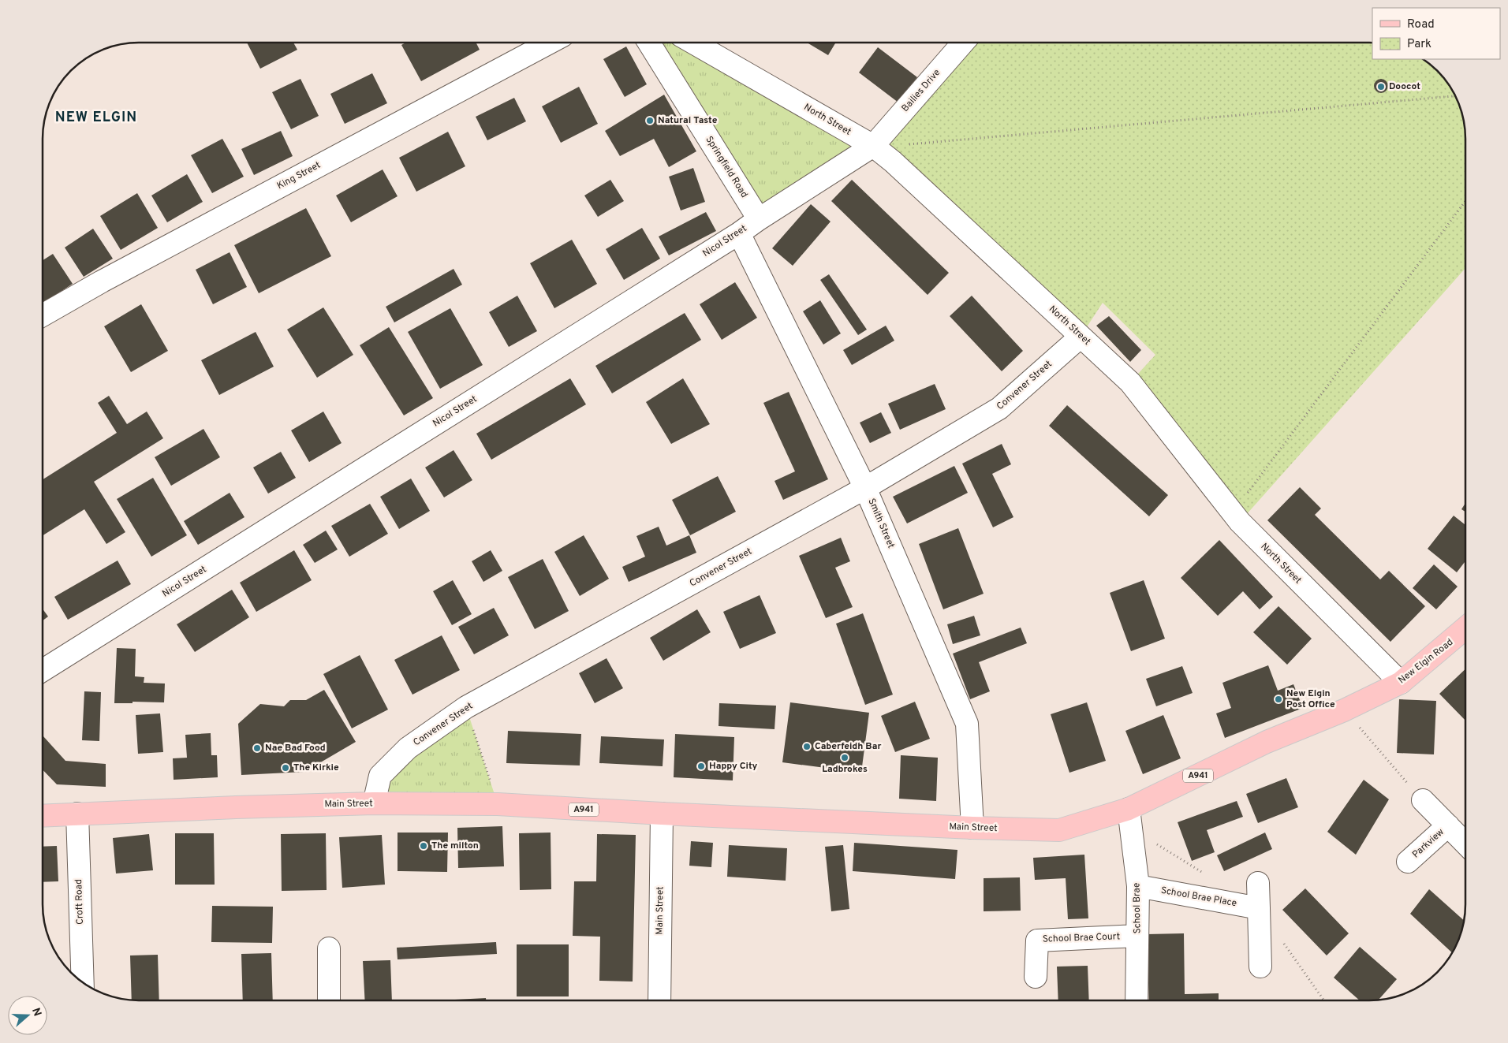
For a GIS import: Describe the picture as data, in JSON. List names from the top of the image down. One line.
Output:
{"streets":{"main road":["New Elgin Road","A941","Main Street"],"street":["Bailies Drive","North Street","Springfield Road","King Street","Nicol Street","Convener Street","Smith Street","Parkview","School Brae Place","Croft Road","School Brae","School Brae Court"]},"crossings":[["Bailies Drive","North Street"],["Bailies Drive","Nicol Street"],["North Street","Nicol Street"],["North Street","Convener Street"],["North Street","New Elgin Road"],["Springfield Road","Nicol Street"],["Nicol Street","Smith Street"],["Convener Street","Smith Street"],["Convener Street","Main Street"],["Smith Street","Main Street"],["New Elgin Road","Main Street"],["Main Street","Croft Road"],["Main Street","School Brae"],["School Brae Place","School Brae"],["School Brae","School Brae Court"]],"districts":["NEW ELGIN"],"places":["Doocot","Natural Taste","New Elgin Post Office","Caberfeidh Bar","Nae Bad Food","Ladbrokes","Happy City","The Kirkie","The milton"],"legend":["Road","Park"],"north":"right"}
